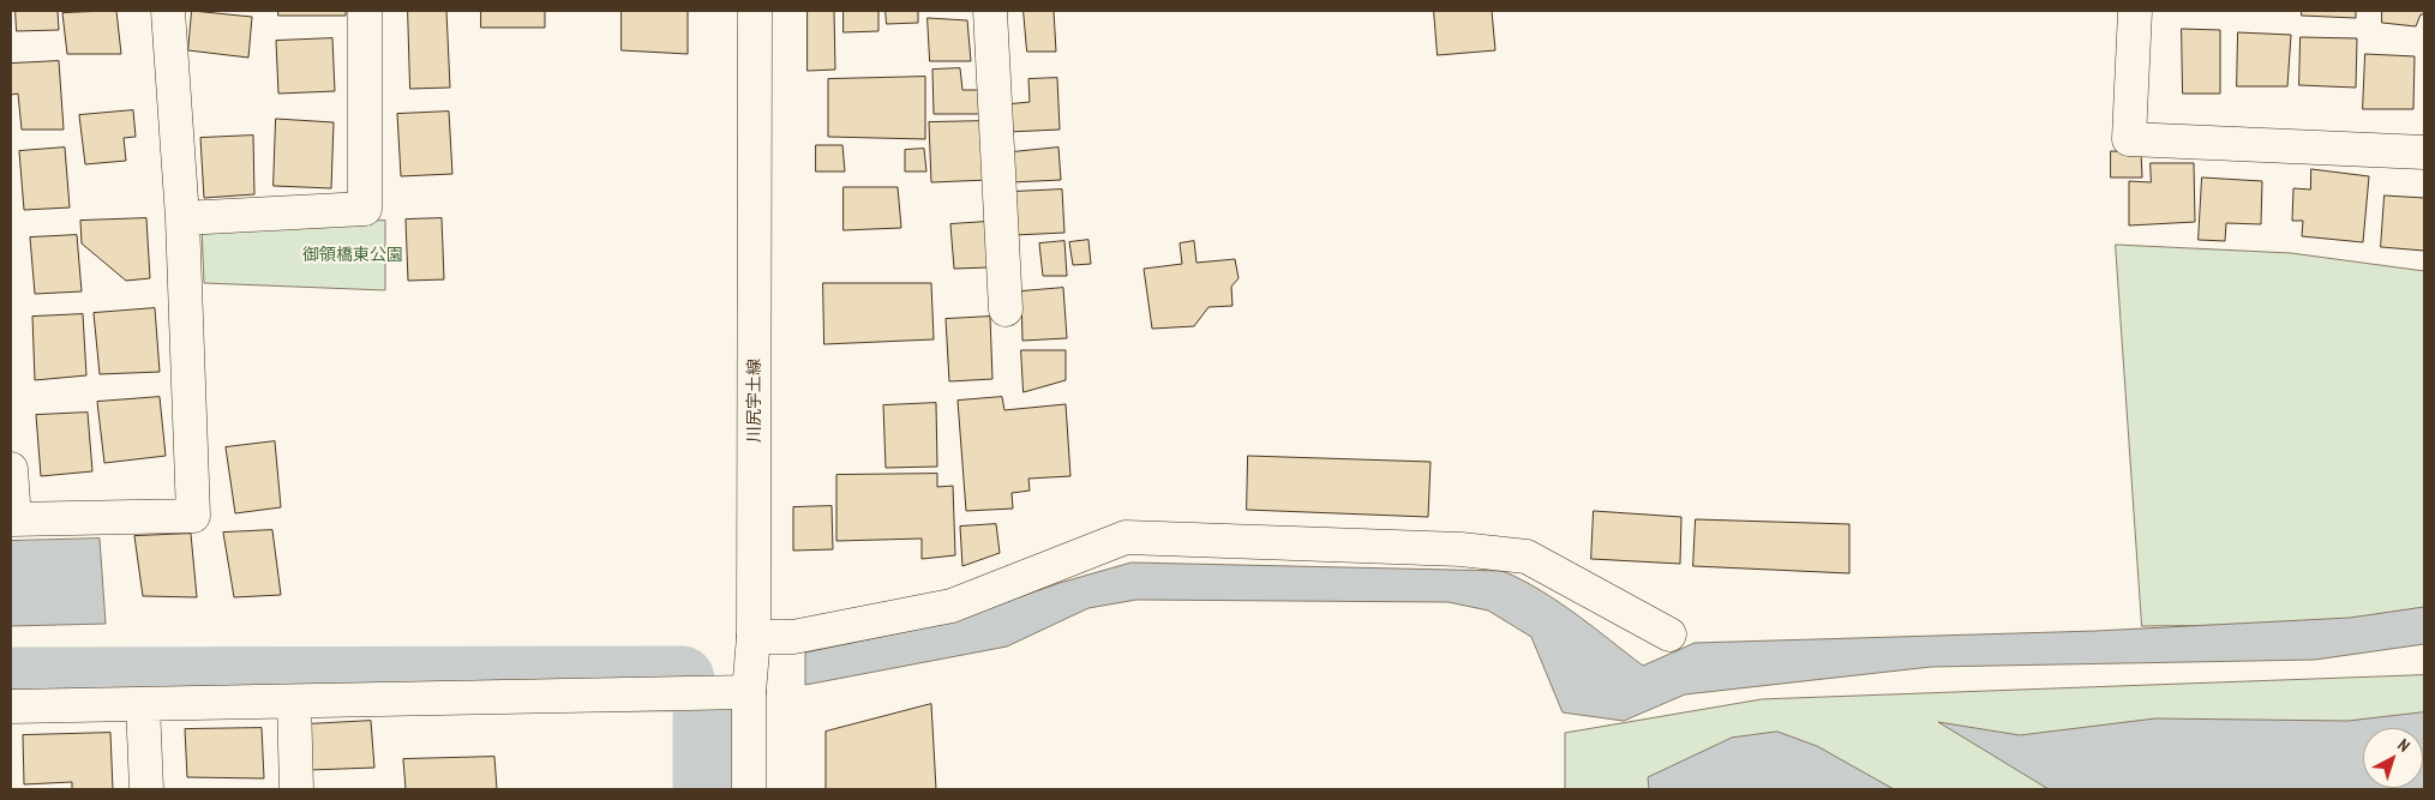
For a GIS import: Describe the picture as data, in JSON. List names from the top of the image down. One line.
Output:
{"streets":{"street":["川尻宇土線"]},"parks":["御領橋東公園"],"north":"top right"}
